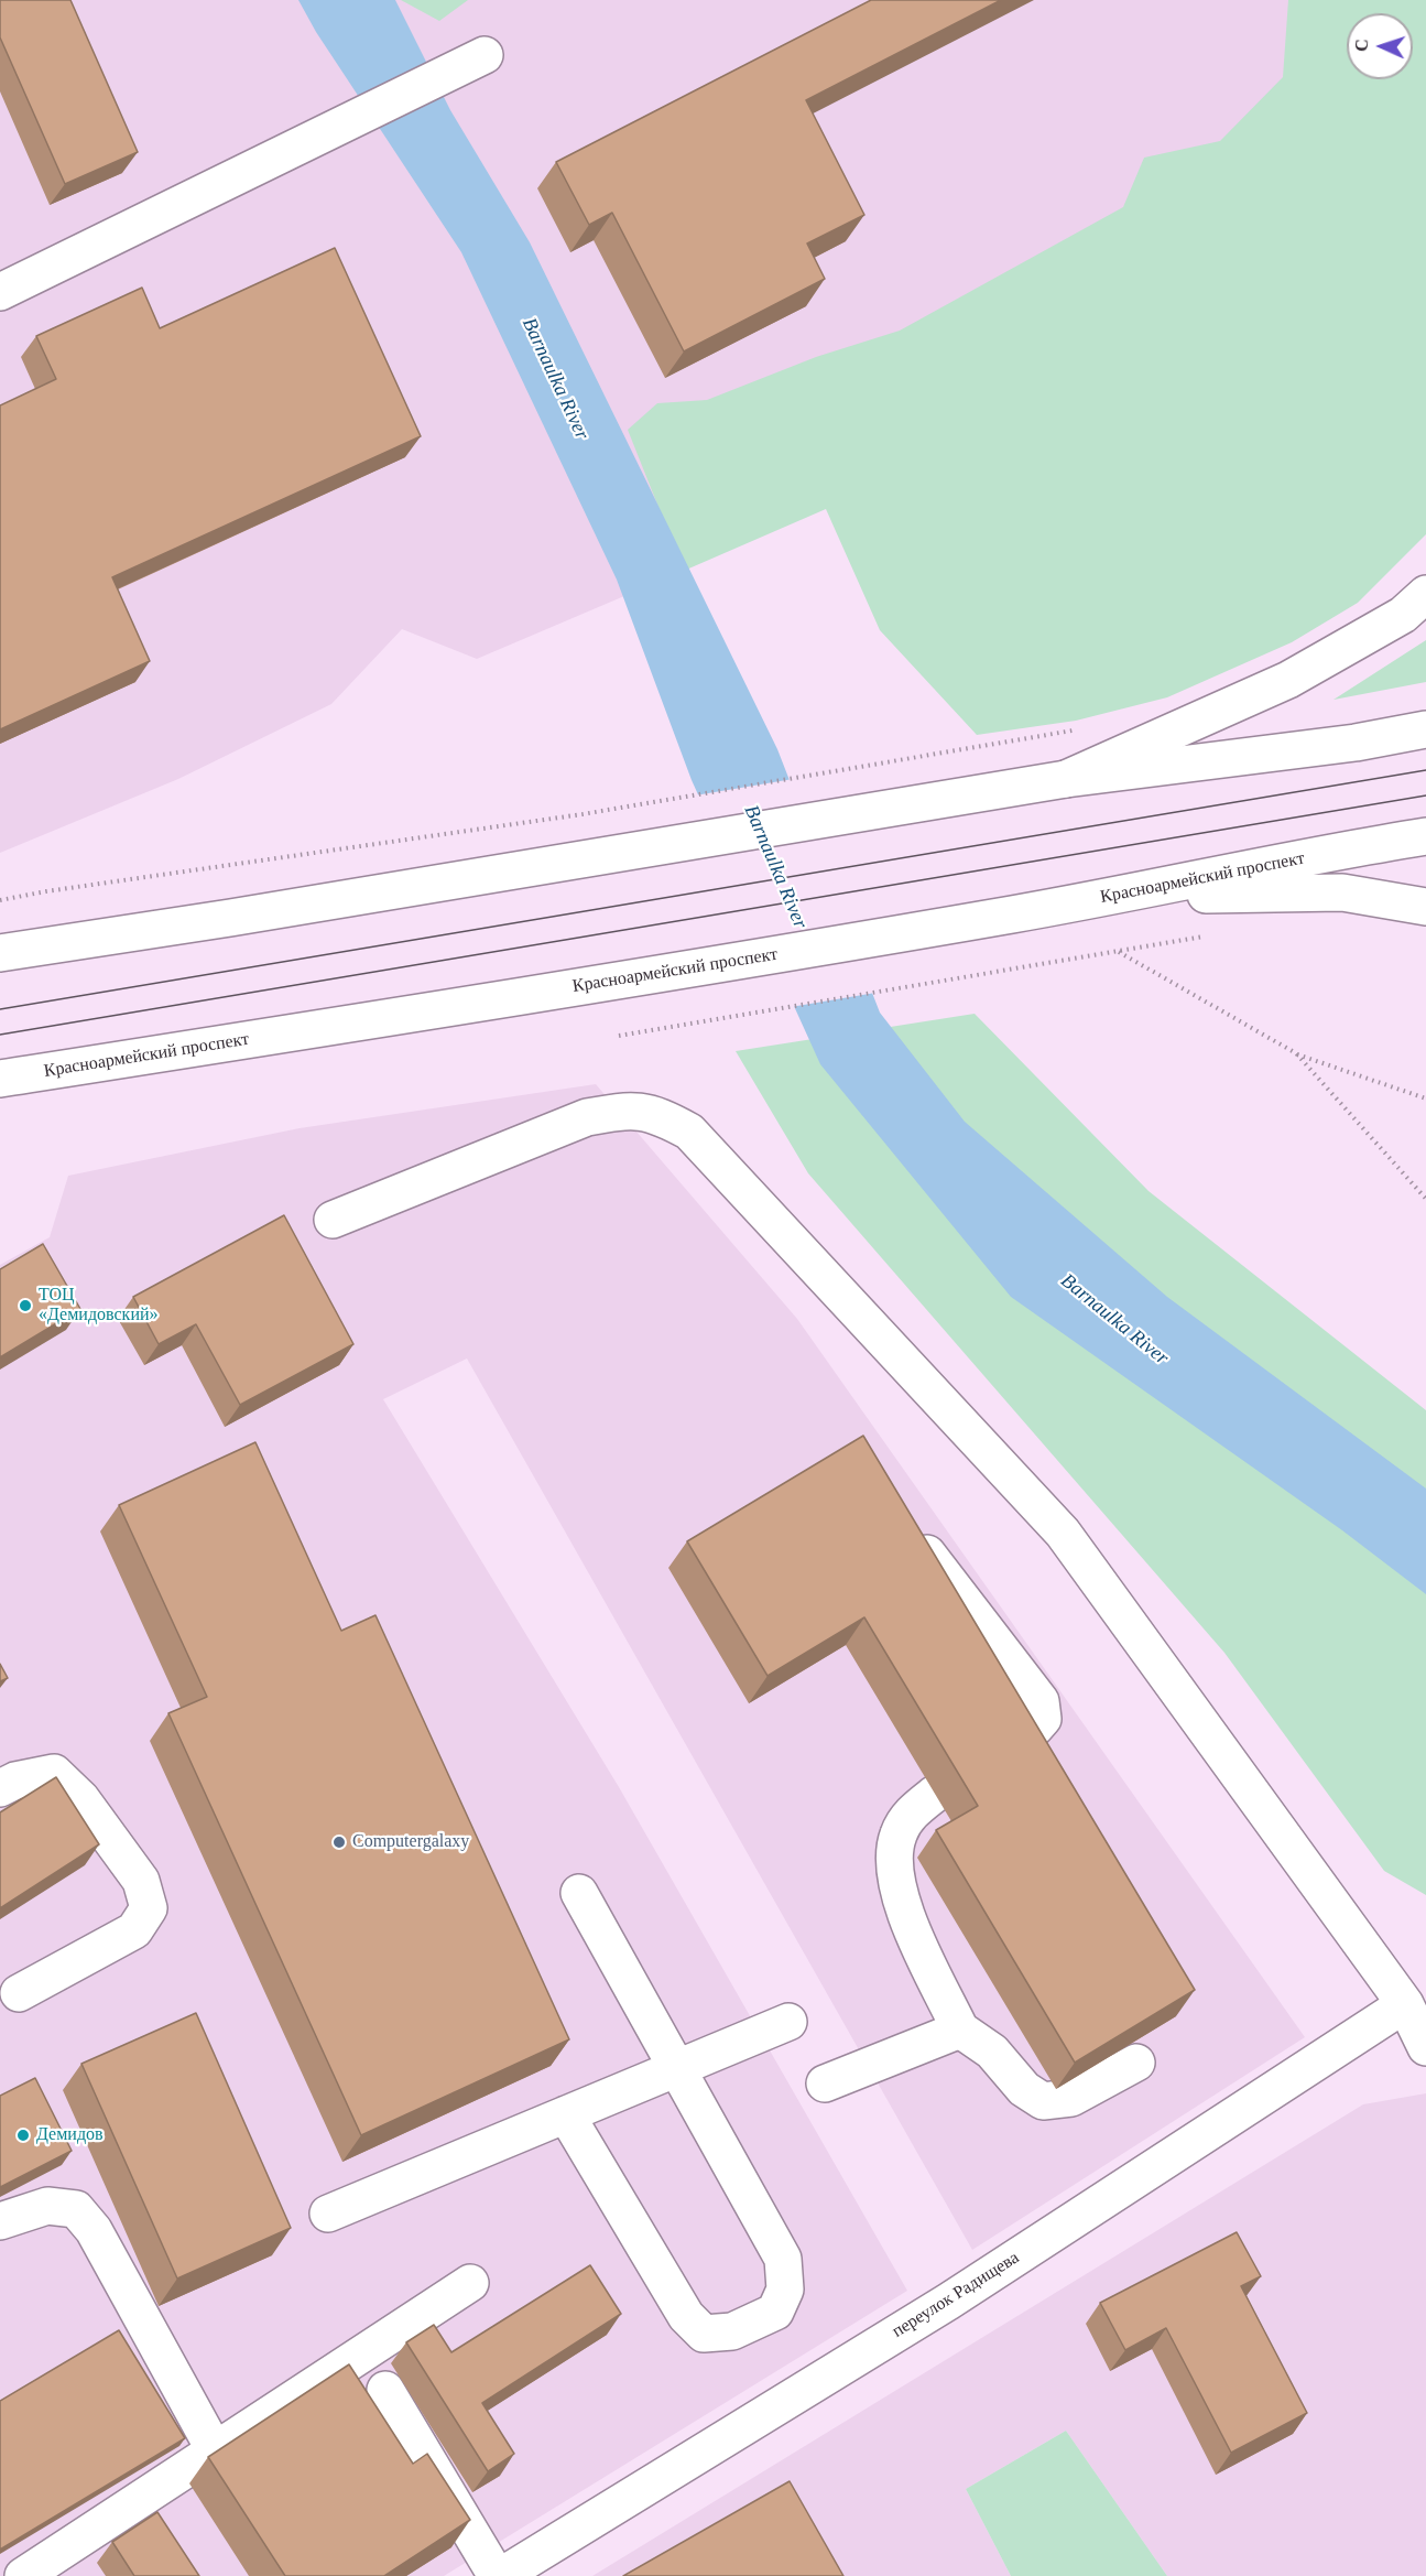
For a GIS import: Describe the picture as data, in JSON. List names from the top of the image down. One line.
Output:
{"streets":{"main road":["Красноармейский проспект","переулок Радищева"]},"water":["Barnaulka River"],"places":["ТОЦ «Демидовский»","Computergalaxy","Демидов"],"north":"left"}
